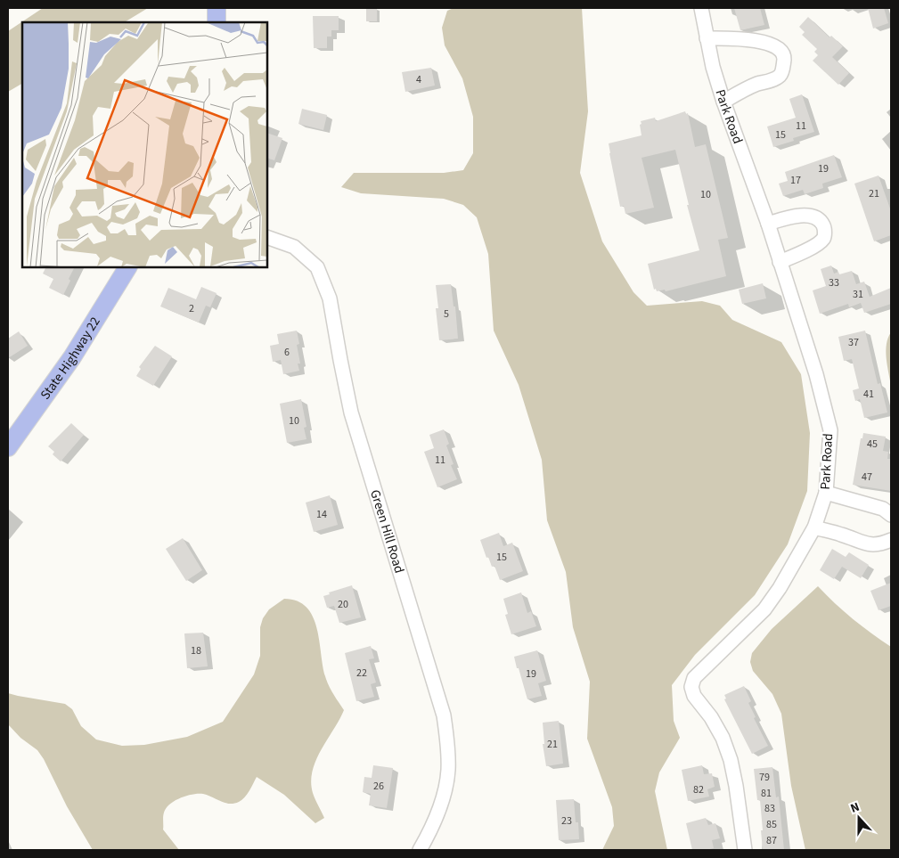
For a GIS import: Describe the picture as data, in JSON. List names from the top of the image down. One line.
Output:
{"streets":{"main road":["State Highway 22"],"street":["Park Road","Green Hill Road"]},"house_numbers":["4","11","15","19","17","21","10","33","31","2","5","37","6","41","10","45","11","47","14","15","20","18","22","19","21","79","26","82","81","83","23","85","87"],"north":"top"}
